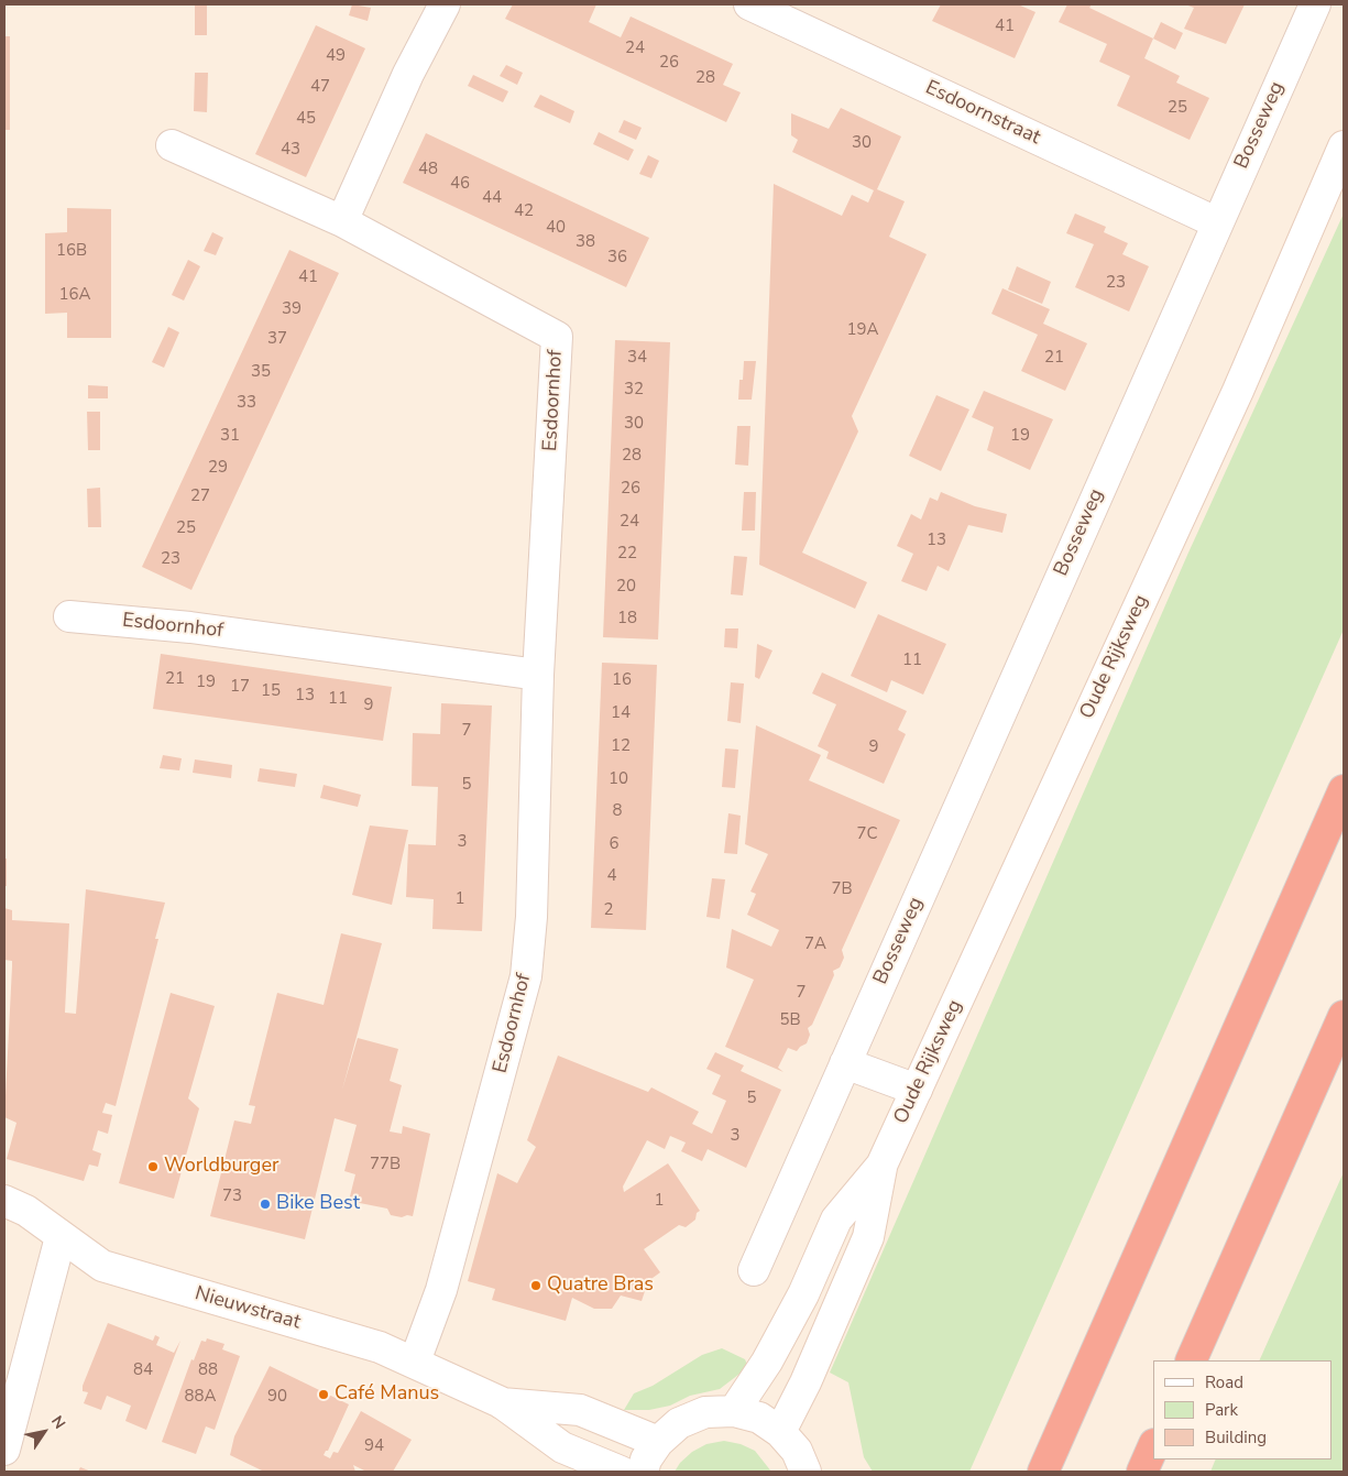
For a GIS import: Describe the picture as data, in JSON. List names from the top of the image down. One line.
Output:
{"streets":{"street":["Esdoornstraat","Bosseweg","Esdoornhof","Oude Rijksweg","Nieuwstraat"]},"crossings":[["Esdoornstraat","Bosseweg"],["Esdoornhof","Nieuwstraat"]],"places":["Worldburger","Bike Best","Quatre Bras","Café Manus"],"house_numbers":["41","24","49","26","28","47","25","45","30","43","48","46","44","42","40","38","16B","36","41","23","16A","39","19A","37","34","21","35","32","33","30","31","19","28","29","26","27","24","25","13","22","23","20","18","11","21","16","19","17","15","13","11","9","14","7","12","9","10","5","8","7C","3","6","4","7B","1","2","7A","7","5B","5","3","77B","73","1","84","88","88A","90","94"],"legend":["Road","Park","Building"],"north":"top right"}
